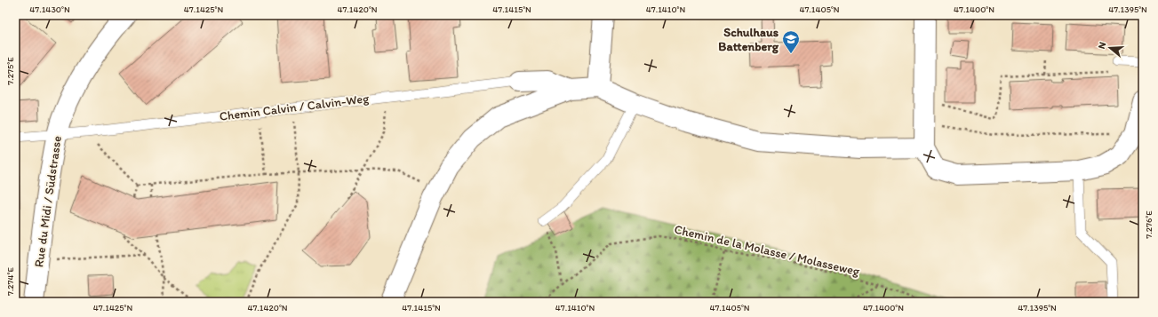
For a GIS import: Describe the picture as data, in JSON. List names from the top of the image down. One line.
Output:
{"streets":{"street":["Chemin Calvin / Calvin-Weg","Rue du Midi / Südstrasse"],"path":["Chemin de la Molasse / Molasseweg"]},"crossings":[["Chemin Calvin / Calvin-Weg","Rue du Midi / Südstrasse"]],"places":{"school or university":["Schulhaus Battenberg"]},"north":"left","coordinates":["47.1430°N","47.1425°N","47.1420°N","47.1415°N","47.1410°N","47.1405°N","47.1400°N","47.1395°N","7.275°E","7.276°E","7.274°E"]}
